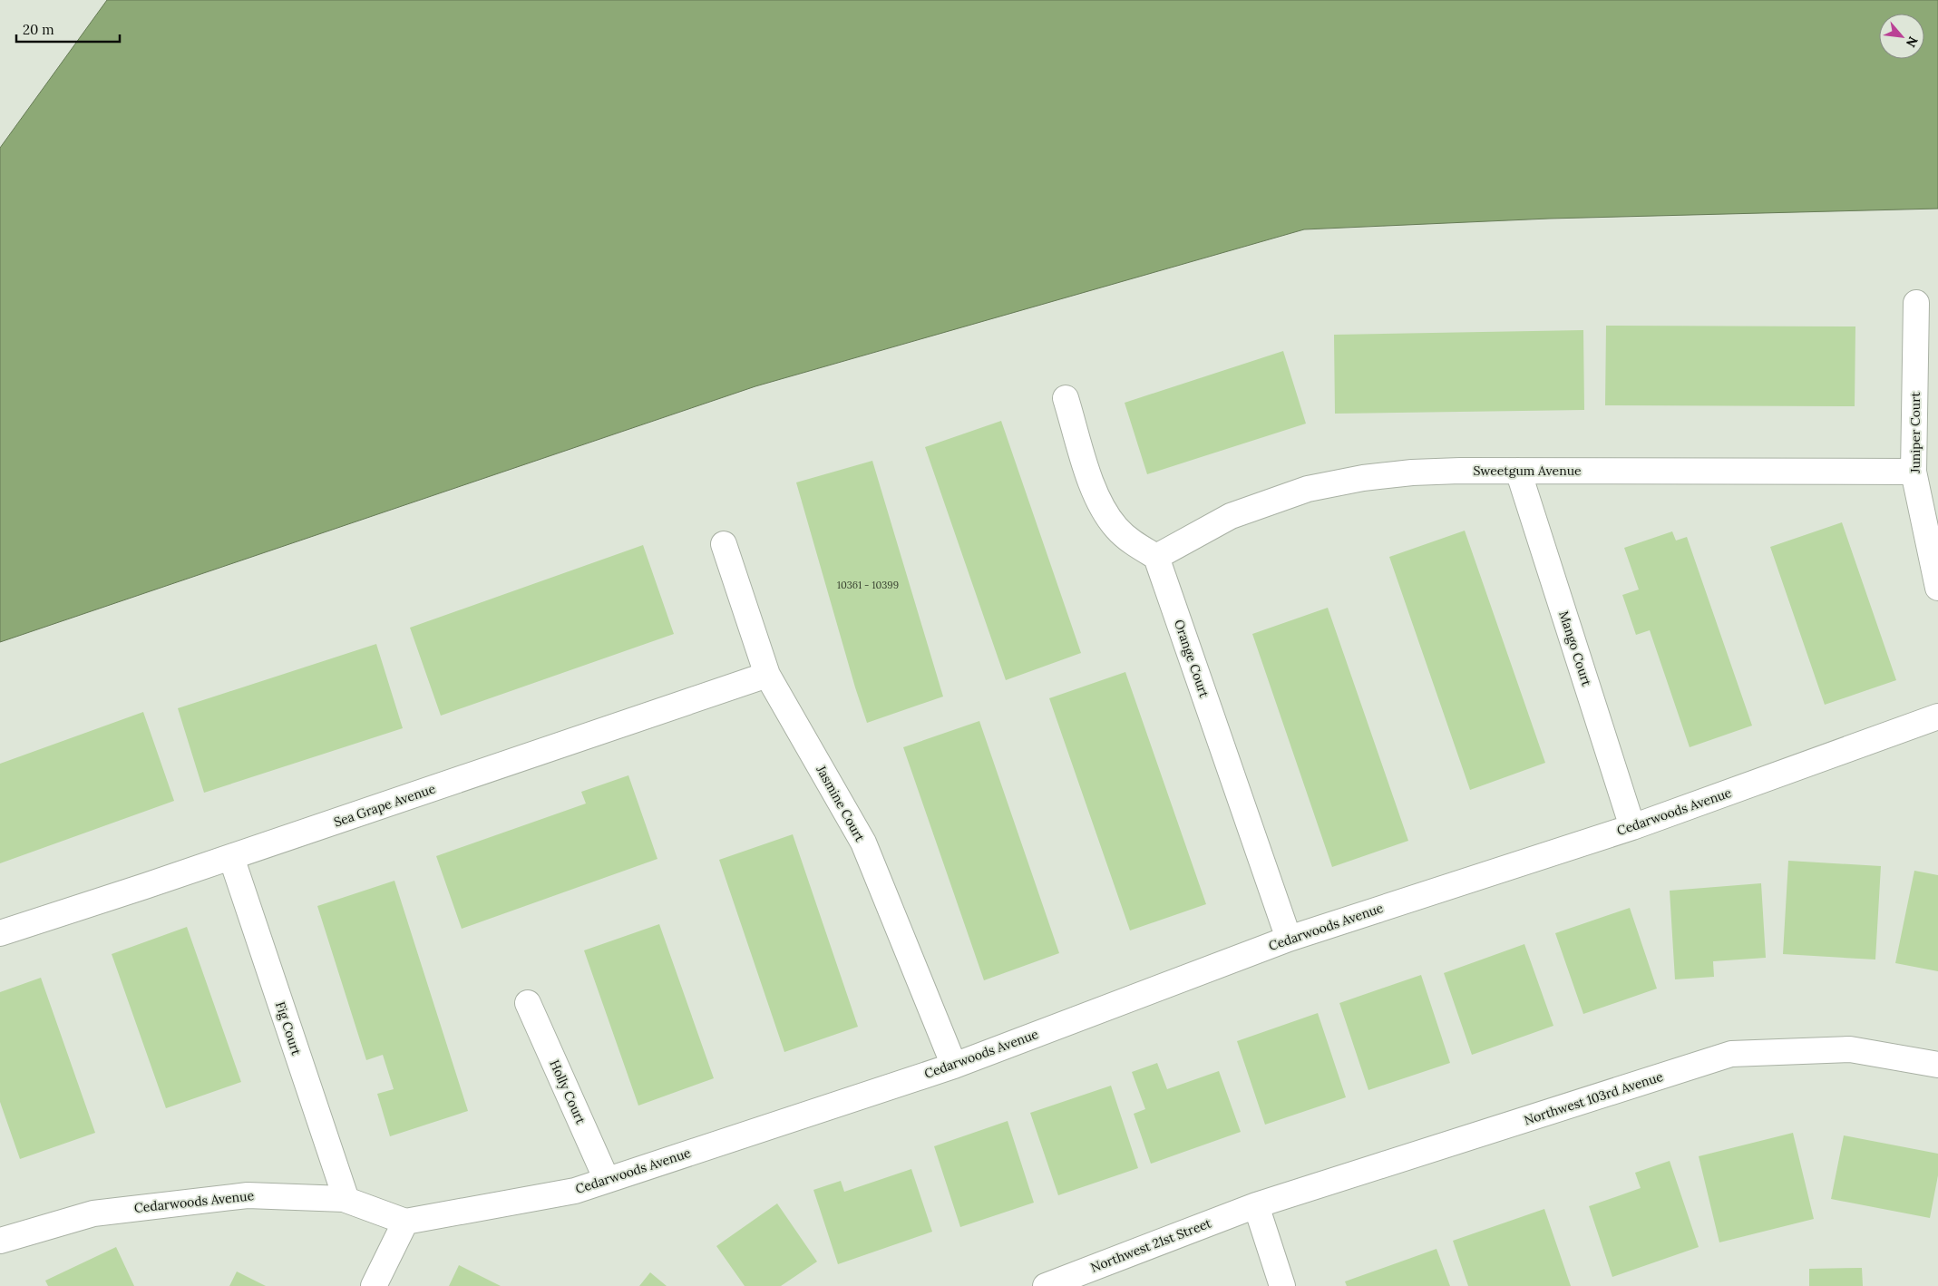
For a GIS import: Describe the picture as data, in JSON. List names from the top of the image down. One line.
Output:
{"streets":{"street":["Juniper Court","Sweetgum Avenue","Mango Court","Orange Court","Jasmine Court","Sea Grape Avenue","Cedarwoods Avenue","Fig Court","Holly Court","Northwest 103rd Avenue","Northwest 21st Street"]},"crossings":[["Juniper Court","Sweetgum Avenue"],["Sweetgum Avenue","Mango Court"],["Sweetgum Avenue","Orange Court"],["Mango Court","Cedarwoods Avenue"],["Orange Court","Cedarwoods Avenue"],["Jasmine Court","Sea Grape Avenue"],["Jasmine Court","Cedarwoods Avenue"],["Sea Grape Avenue","Fig Court"],["Cedarwoods Avenue","Fig Court"],["Cedarwoods Avenue","Holly Court"],["Northwest 103rd Avenue","Northwest 21st Street"]],"house_numbers":["10361 - 10399"],"scale_bar":"20 m","north":"bottom right"}
